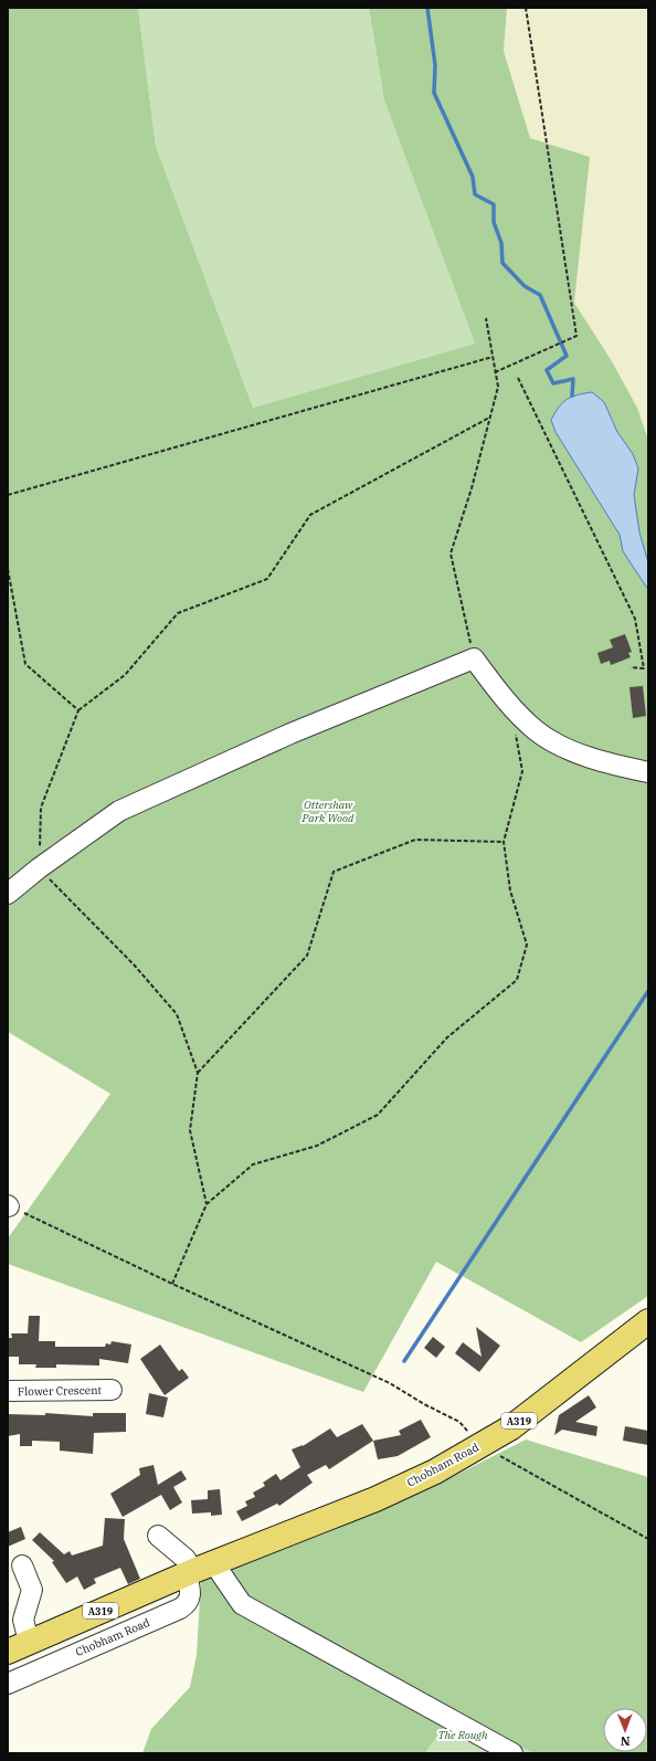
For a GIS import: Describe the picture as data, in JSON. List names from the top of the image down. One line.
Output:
{"streets":{"main road":["A319","Chobham Road"],"street":["Flower Crescent"]},"parks":["Ottershaw Park Wood","The Rough"],"north":"bottom"}
